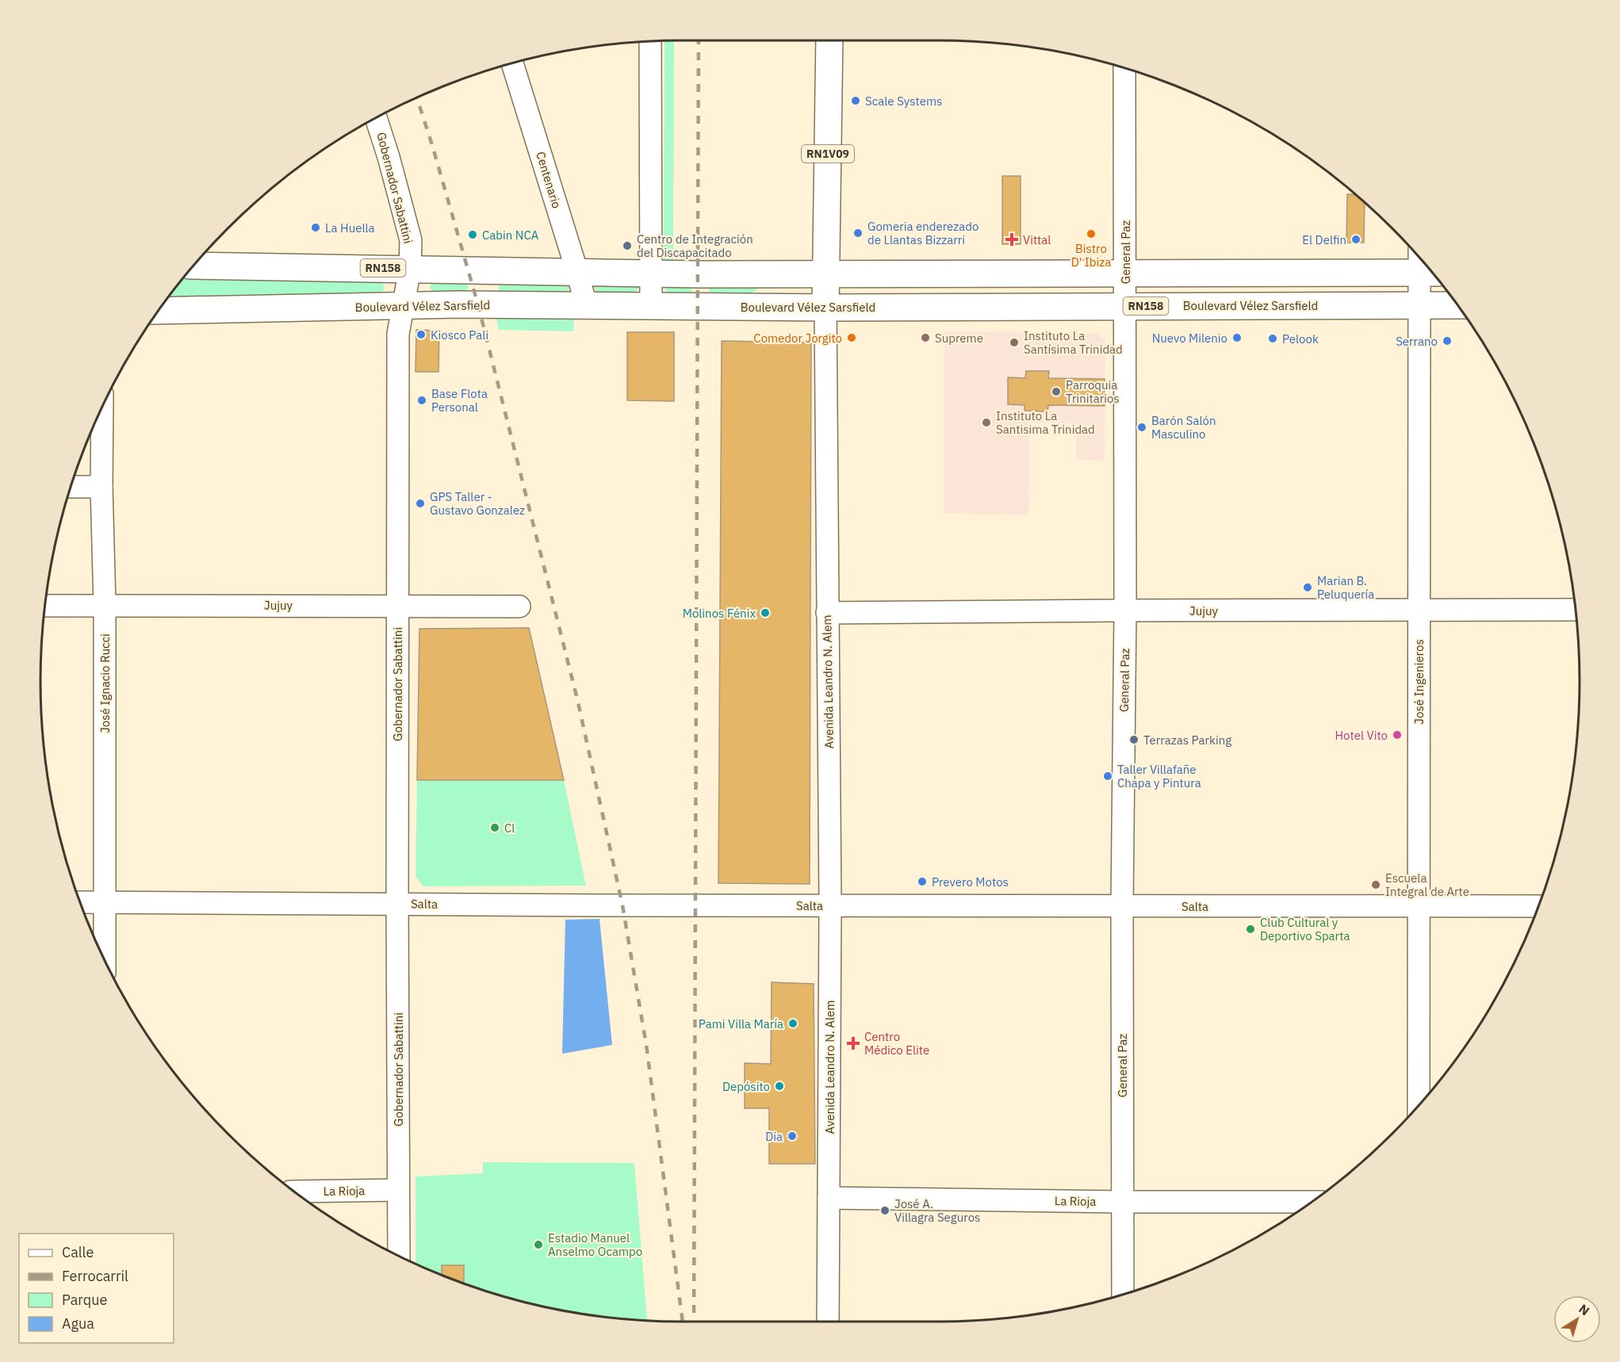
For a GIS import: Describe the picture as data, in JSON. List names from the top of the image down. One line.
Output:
{"streets":{"main road":["RN1V09","RN158","Boulevard Vélez Sarsfield","Avenida Leandro N. Alem"],"street":["Centenario","Gobernador Sabattini","General Paz","Jujuy","José Ingenieros","José Ignacio Rucci","Salta","La Rioja"]},"crossings":[["Centenario","RN158"],["Centenario","Boulevard Vélez Sarsfield"],["Gobernador Sabattini","RN158"],["Gobernador Sabattini","Boulevard Vélez Sarsfield"],["Gobernador Sabattini","Jujuy"],["Gobernador Sabattini","Salta"],["Gobernador Sabattini","La Rioja"],["General Paz","RN158"],["General Paz","Boulevard Vélez Sarsfield"],["General Paz","Jujuy"],["General Paz","Salta"],["General Paz","La Rioja"],["RN158","Avenida Leandro N. Alem"],["Boulevard Vélez Sarsfield","Avenida Leandro N. Alem"],["Boulevard Vélez Sarsfield","José Ingenieros"],["Jujuy","Avenida Leandro N. Alem"],["Jujuy","José Ingenieros"],["Jujuy","José Ignacio Rucci"],["Avenida Leandro N. Alem","Salta"],["Avenida Leandro N. Alem","La Rioja"],["José Ingenieros","Salta"],["José Ignacio Rucci","Salta"]],"places":{"other":["Scale Systems","La Huella","Gomeria enderezado de Llantas Bizzarri","Bistro D' Ibiza","Cabin NCA","El Delfin","Centro de Integración del Discapacitado","Kiosco Pali","Comedor Jorgito","Supreme","Nuevo Milenio","Pelook","Serrano","Instituto La Santísima Trinidad","Parroquia Trinitarios","Base Flota Personal","Instituto La Santisima Trinidad","Barón Salón Masculino","GPS Taller - Gustavo Gonzalez","Marian B. Peluquería","Molinos Fénix","Hotel Vito","Terrazas Parking","Taller Villafañe Chapa y Pintura","Cl","Prevero Motos","Escuela Integral de Arte","Club Cultural y Deportivo Sparta","Pami Villa María","Depósito","Dia","José A. Villagra Seguros","Estadio Manuel Anselmo Ocampo"],"health":["Vittal","Centro Médico Elite"]},"legend":["Calle","Ferrocarril","Parque","Agua"],"north":"top right"}
